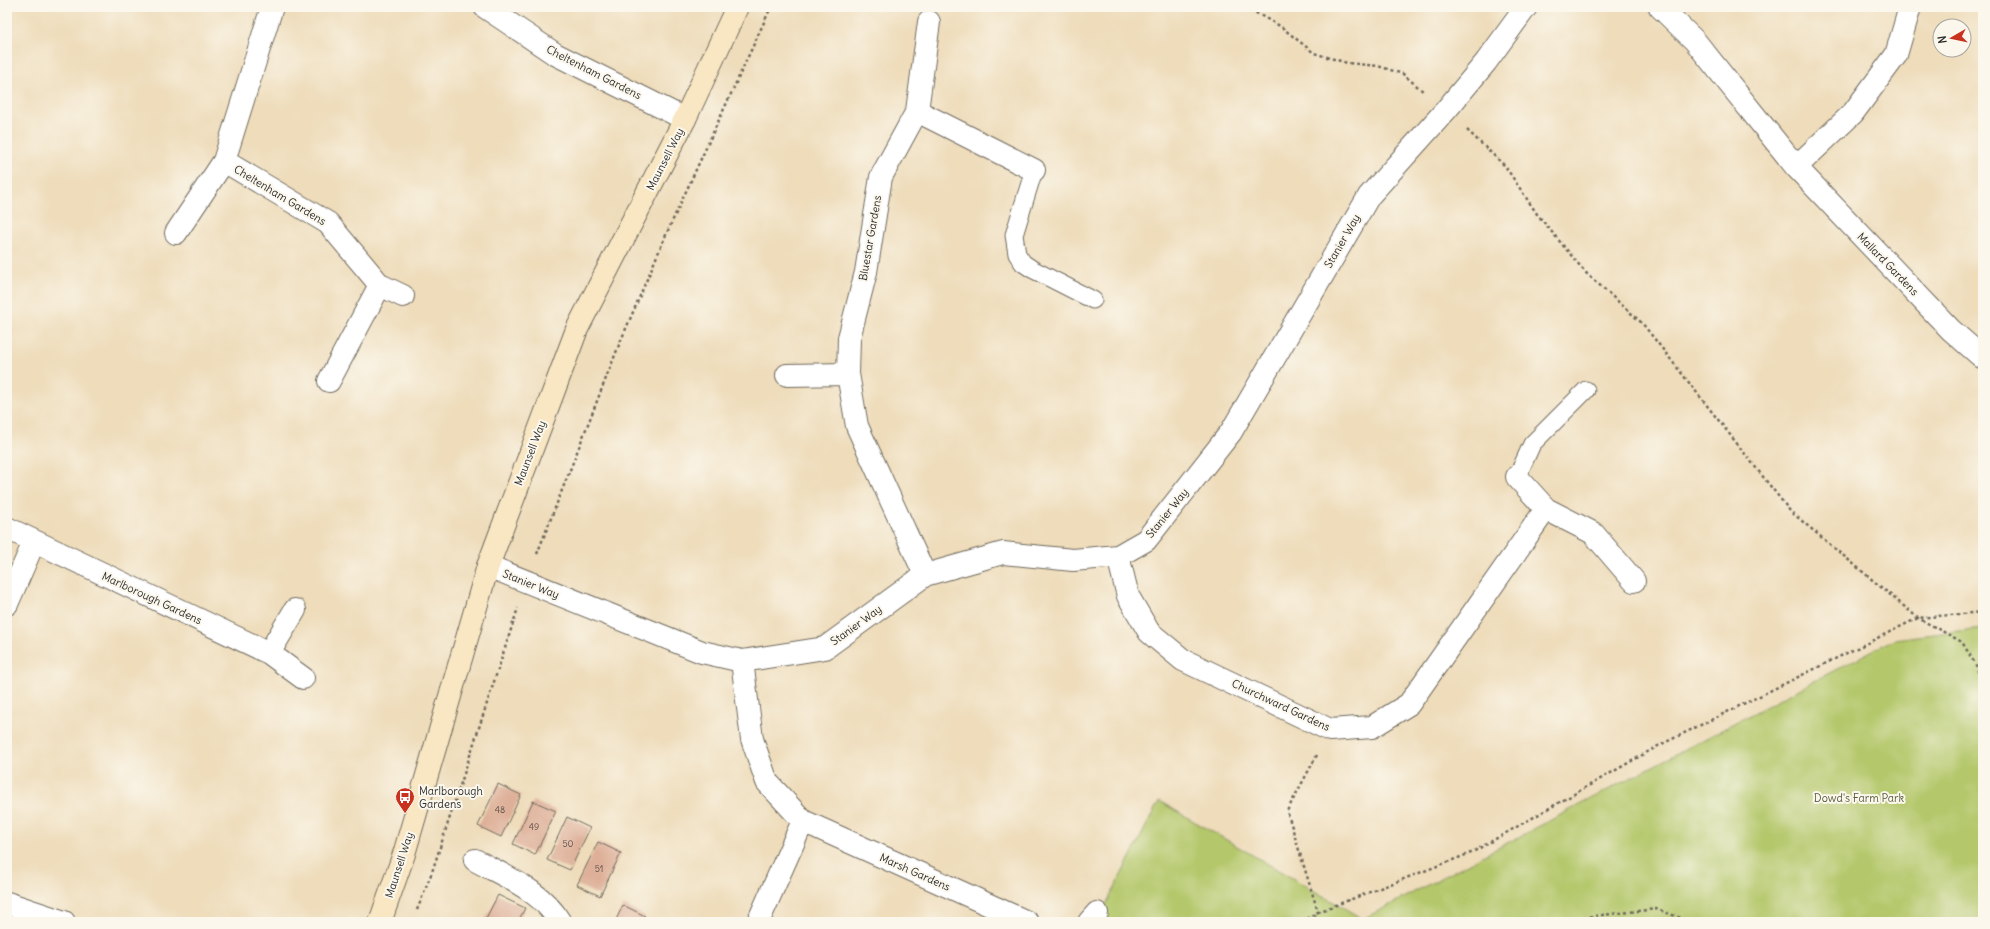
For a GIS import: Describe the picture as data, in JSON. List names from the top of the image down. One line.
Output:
{"streets":{"street":["Cheltenham Gardens","Maunsell Way","Bluestar Gardens","Stanier Way","Mallard Gardens","Marlborough Gardens","Churchward Gardens","Marsh Gardens"]},"crossings":[["Cheltenham Gardens","Maunsell Way"],["Maunsell Way","Stanier Way"],["Bluestar Gardens","Stanier Way"],["Stanier Way","Churchward Gardens"],["Stanier Way","Marsh Gardens"]],"parks":["Dowd's Farm Park"],"places":{"bus stop":["Marlborough Gardens"]},"house_numbers":["48","49","50","51"],"north":"left"}
